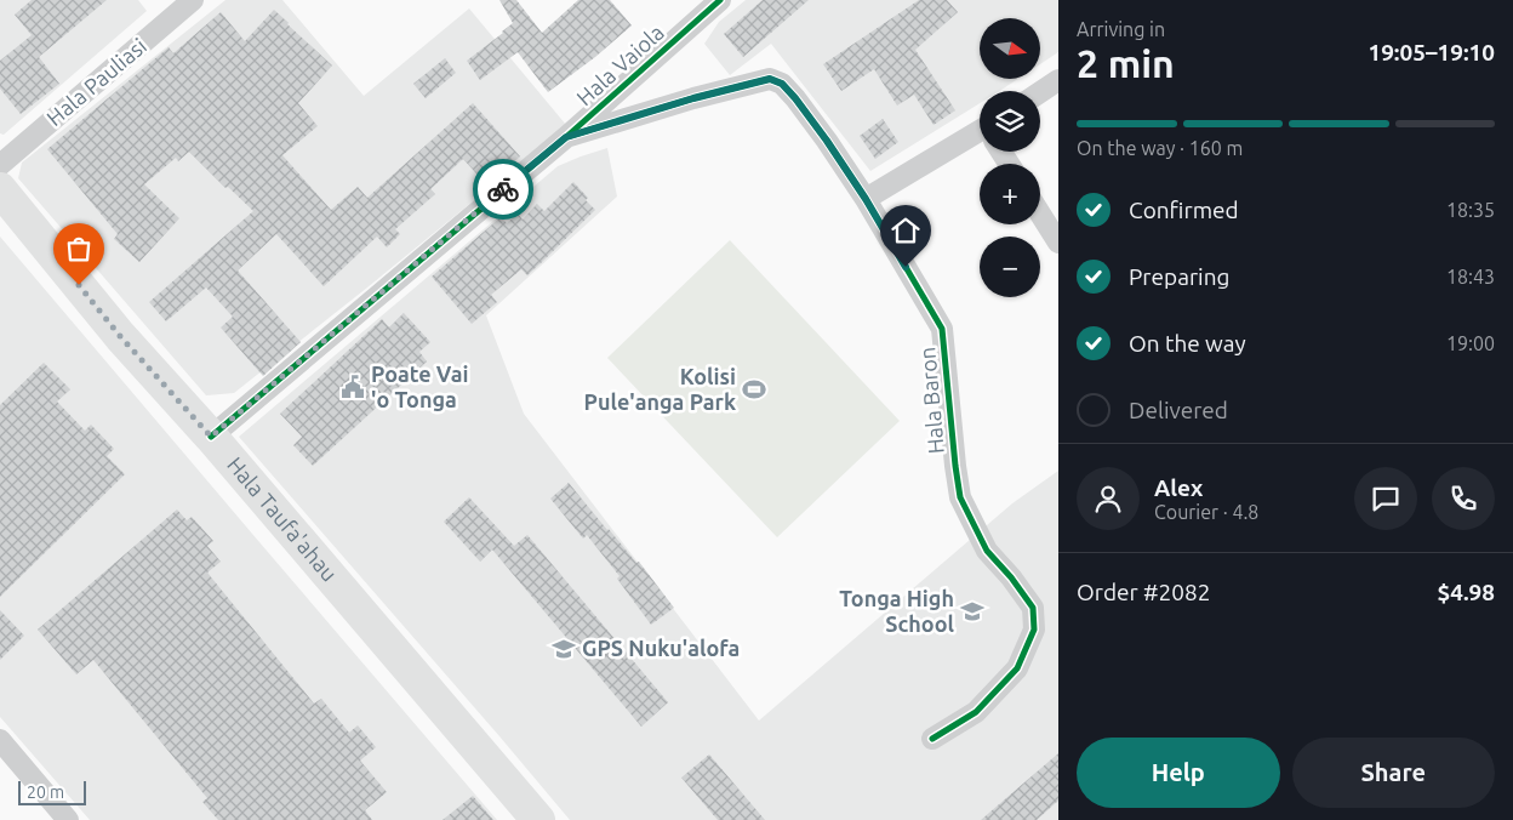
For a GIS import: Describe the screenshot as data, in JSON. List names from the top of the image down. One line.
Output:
{"streets":{"main road":["Hala Taufa'ahau"],"street":["Hala Vaiola","Hala Pauliasi","Hala Baron"]},"crossings":[["Hala Vaiola","Hala Baron"],["Hala Vaiola","Hala Taufa'ahau"]],"places":{"public building":["Poate Vai 'o Tonga"],"sports":["Kolisi Pule'anga Park"],"school or university":["Tonga High School","GPS Nuku'alofa"]},"scale_bar":"20 m","north":"right","page":{"heading":["2 min","Arriving in","19:05–19:10"],"panel":["Alex","Courier · 4.8","Order #2082","$4.98"],"map_buttons":["+","−"],"bar":"On the way · 160 m","list":[["Confirmed","18:35"],["Preparing","18:43"],["On the way","19:00"],"Delivered"],"buttons":["Help","Share"],"scale":"20 m"}}
